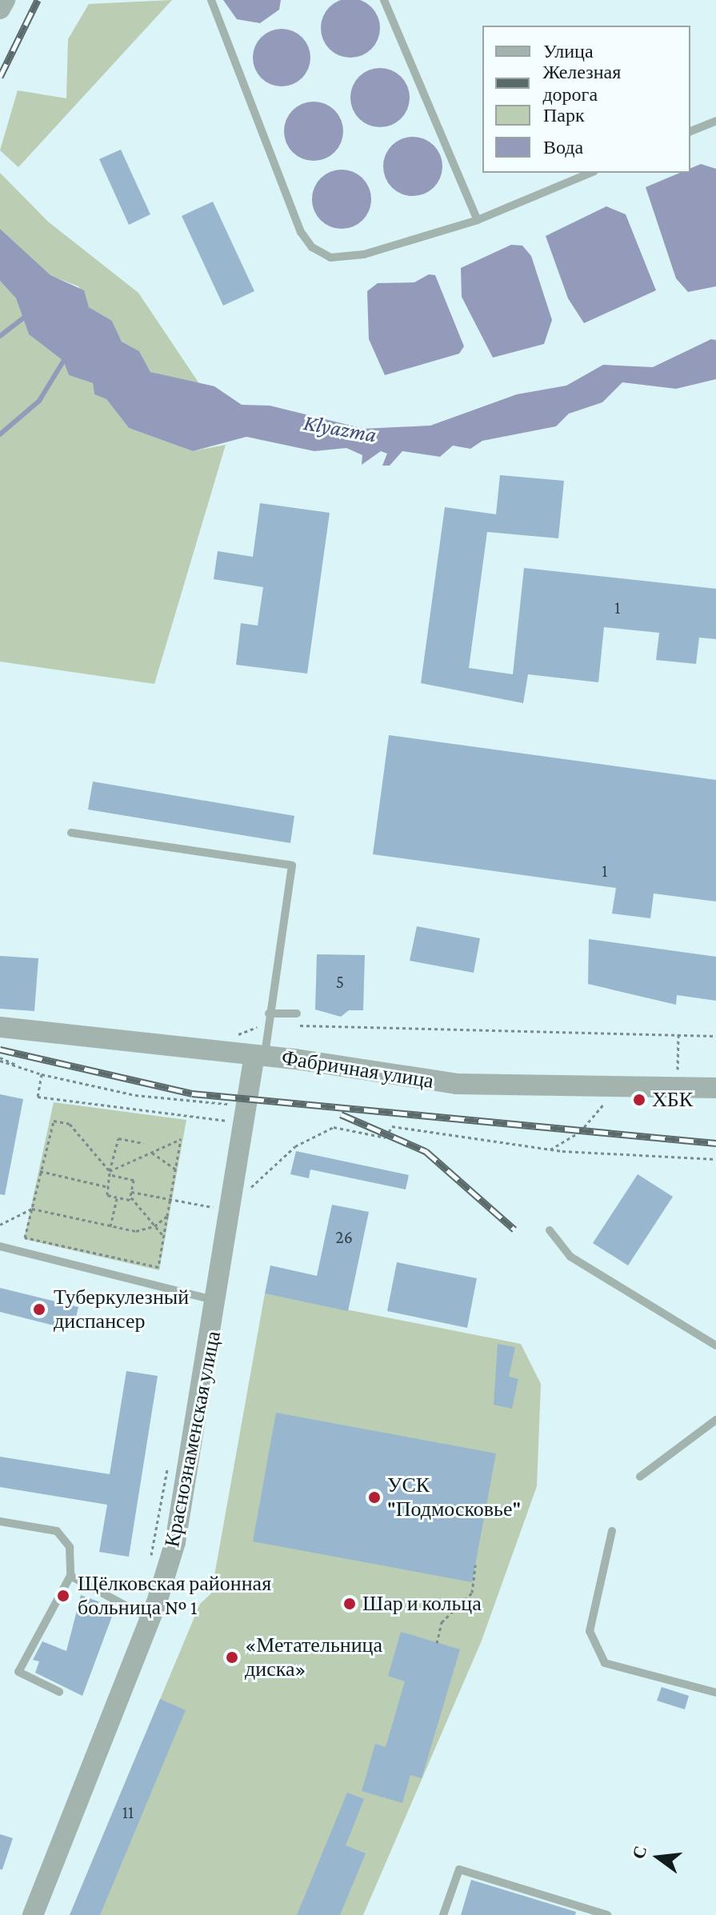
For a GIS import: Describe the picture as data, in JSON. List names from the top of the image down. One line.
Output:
{"streets":{"street":["Фабричная улица","Краснознаменская улица"]},"crossings":[["Фабричная улица","Краснознаменская улица"]],"water":["Klyazma"],"places":["ХБК","Туберкулезный диспансер","УСК \"Подмосковье\"","Щёлковская районная больница № 1","Шар и кольца","«Метательница диска»"],"house_numbers":["1","1","5","26","11"],"legend":["Улица","Железная дорога","Парк","Вода"],"north":"left"}
